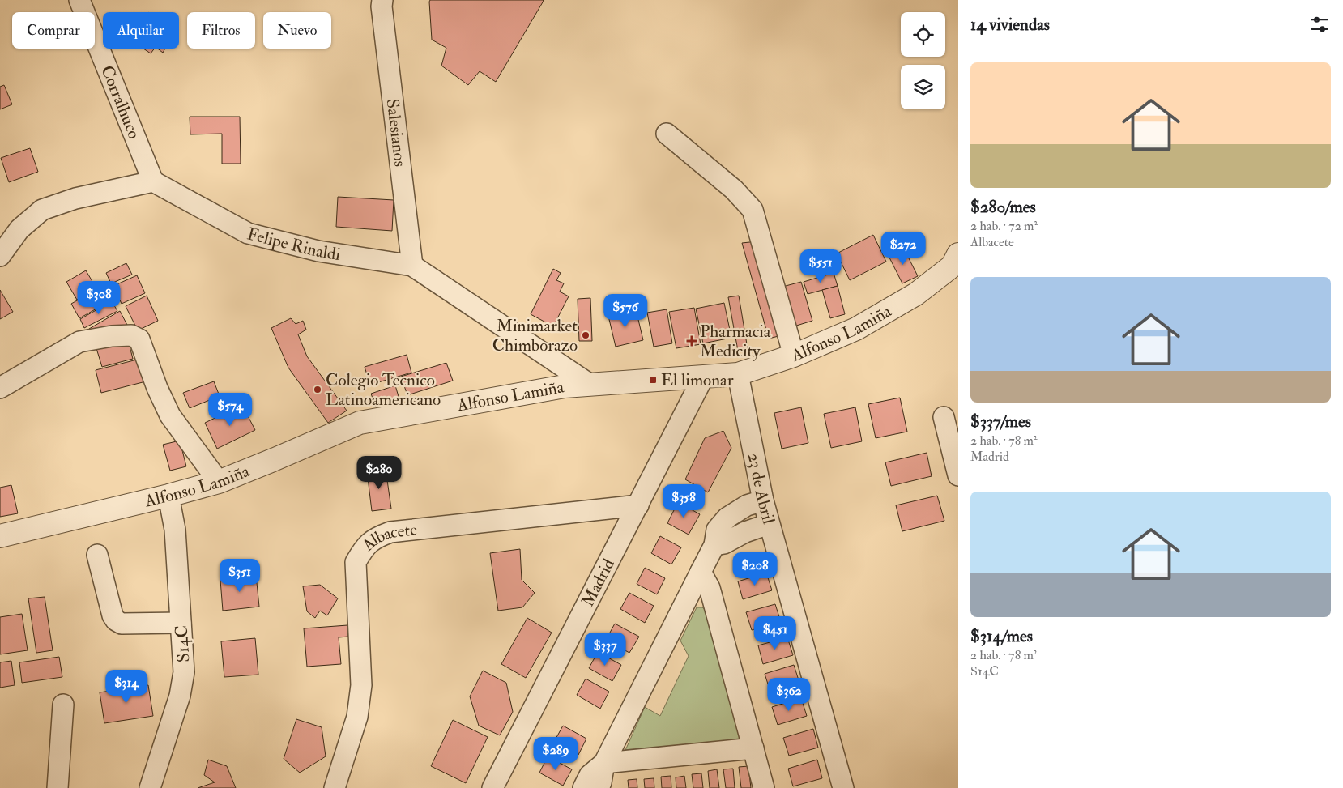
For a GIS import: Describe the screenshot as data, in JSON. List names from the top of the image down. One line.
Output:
{"streets":{"street":["Corralhuco","Salesianos","Felipe Rinaldi","Alfonso Lamiña","23 de Abril","Albacete","Madrid","S14C"]},"crossings":[["Corralhuco","Felipe Rinaldi"],["Salesianos","Felipe Rinaldi"],["Felipe Rinaldi","Alfonso Lamiña"],["Alfonso Lamiña","23 de Abril"],["Alfonso Lamiña","Madrid"],["Alfonso Lamiña","S14C"],["Albacete","Madrid"]],"places":{"other":["Minimarket Chimborazo","Colegio Tecnico Latinoamericano"],"health":["Pharmacia Medicity"],"transit":["El limonar"]},"page":{"heading":"14 viviendas","chip":["Comprar","Alquilar","Filtros","Nuevo"],"list":[{"name":"$280/mes","note":"2 hab. · 72 m² · Albacete"},{"name":"$337/mes","note":"2 hab. · 78 m² · Madrid"},{"name":"$314/mes","note":"2 hab. · 78 m² · S14C"}],"price":["$272","$551","$308","$576","$574","$280","$358","$208","$351","$451","$337","$314","$362","$289"]}}
